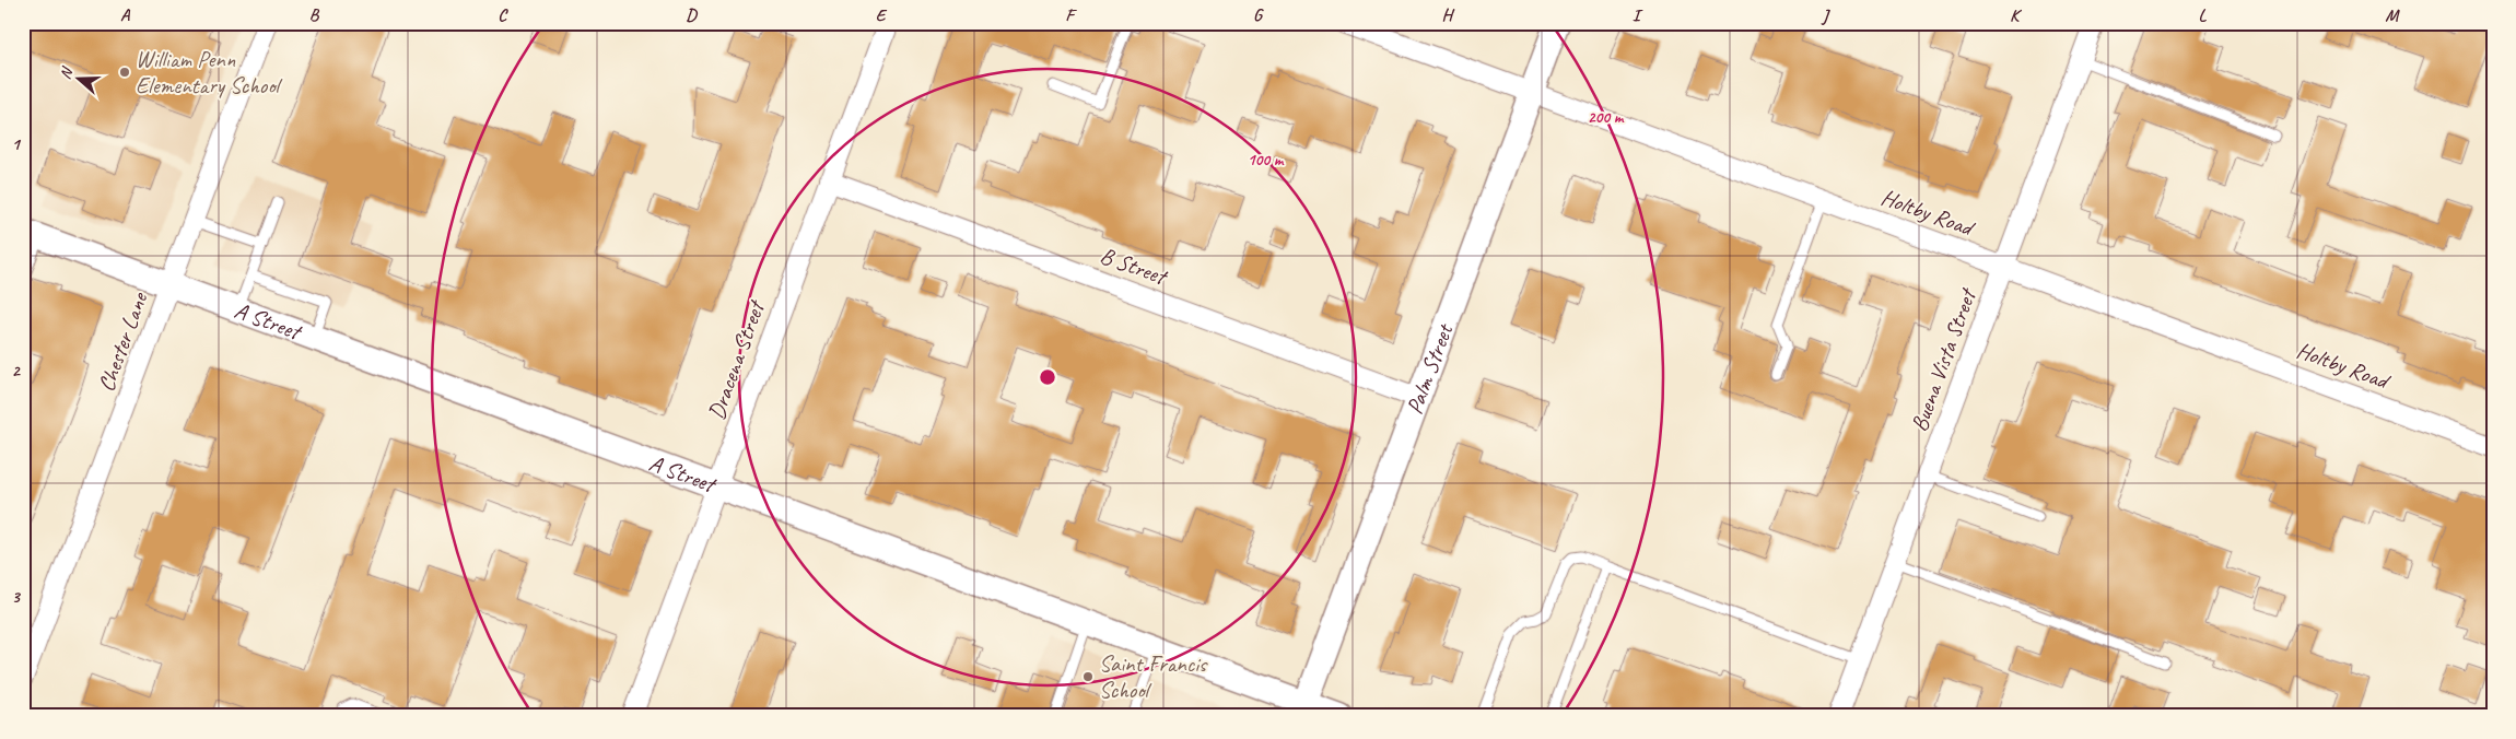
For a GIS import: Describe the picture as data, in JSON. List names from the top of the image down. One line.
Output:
{"streets":{"street":["Holtby Road","B Street","A Street","Chester Lane","Dracena Street","Buena Vista Street","Palm Street"]},"crossings":[["Holtby Road","Buena Vista Street"],["Holtby Road","Palm Street"],["B Street","Dracena Street"],["B Street","Palm Street"],["A Street","Chester Lane"],["A Street","Dracena Street"],["A Street","Palm Street"]],"places":["William Penn Elementary School","Saint Francis School"],"north":"left","grid":{"columns":["A","B","C","D","E","F","G","H","I","J","K","L","M"],"rows":["1","2","3"]},"rings":["200 m","100 m"]}
